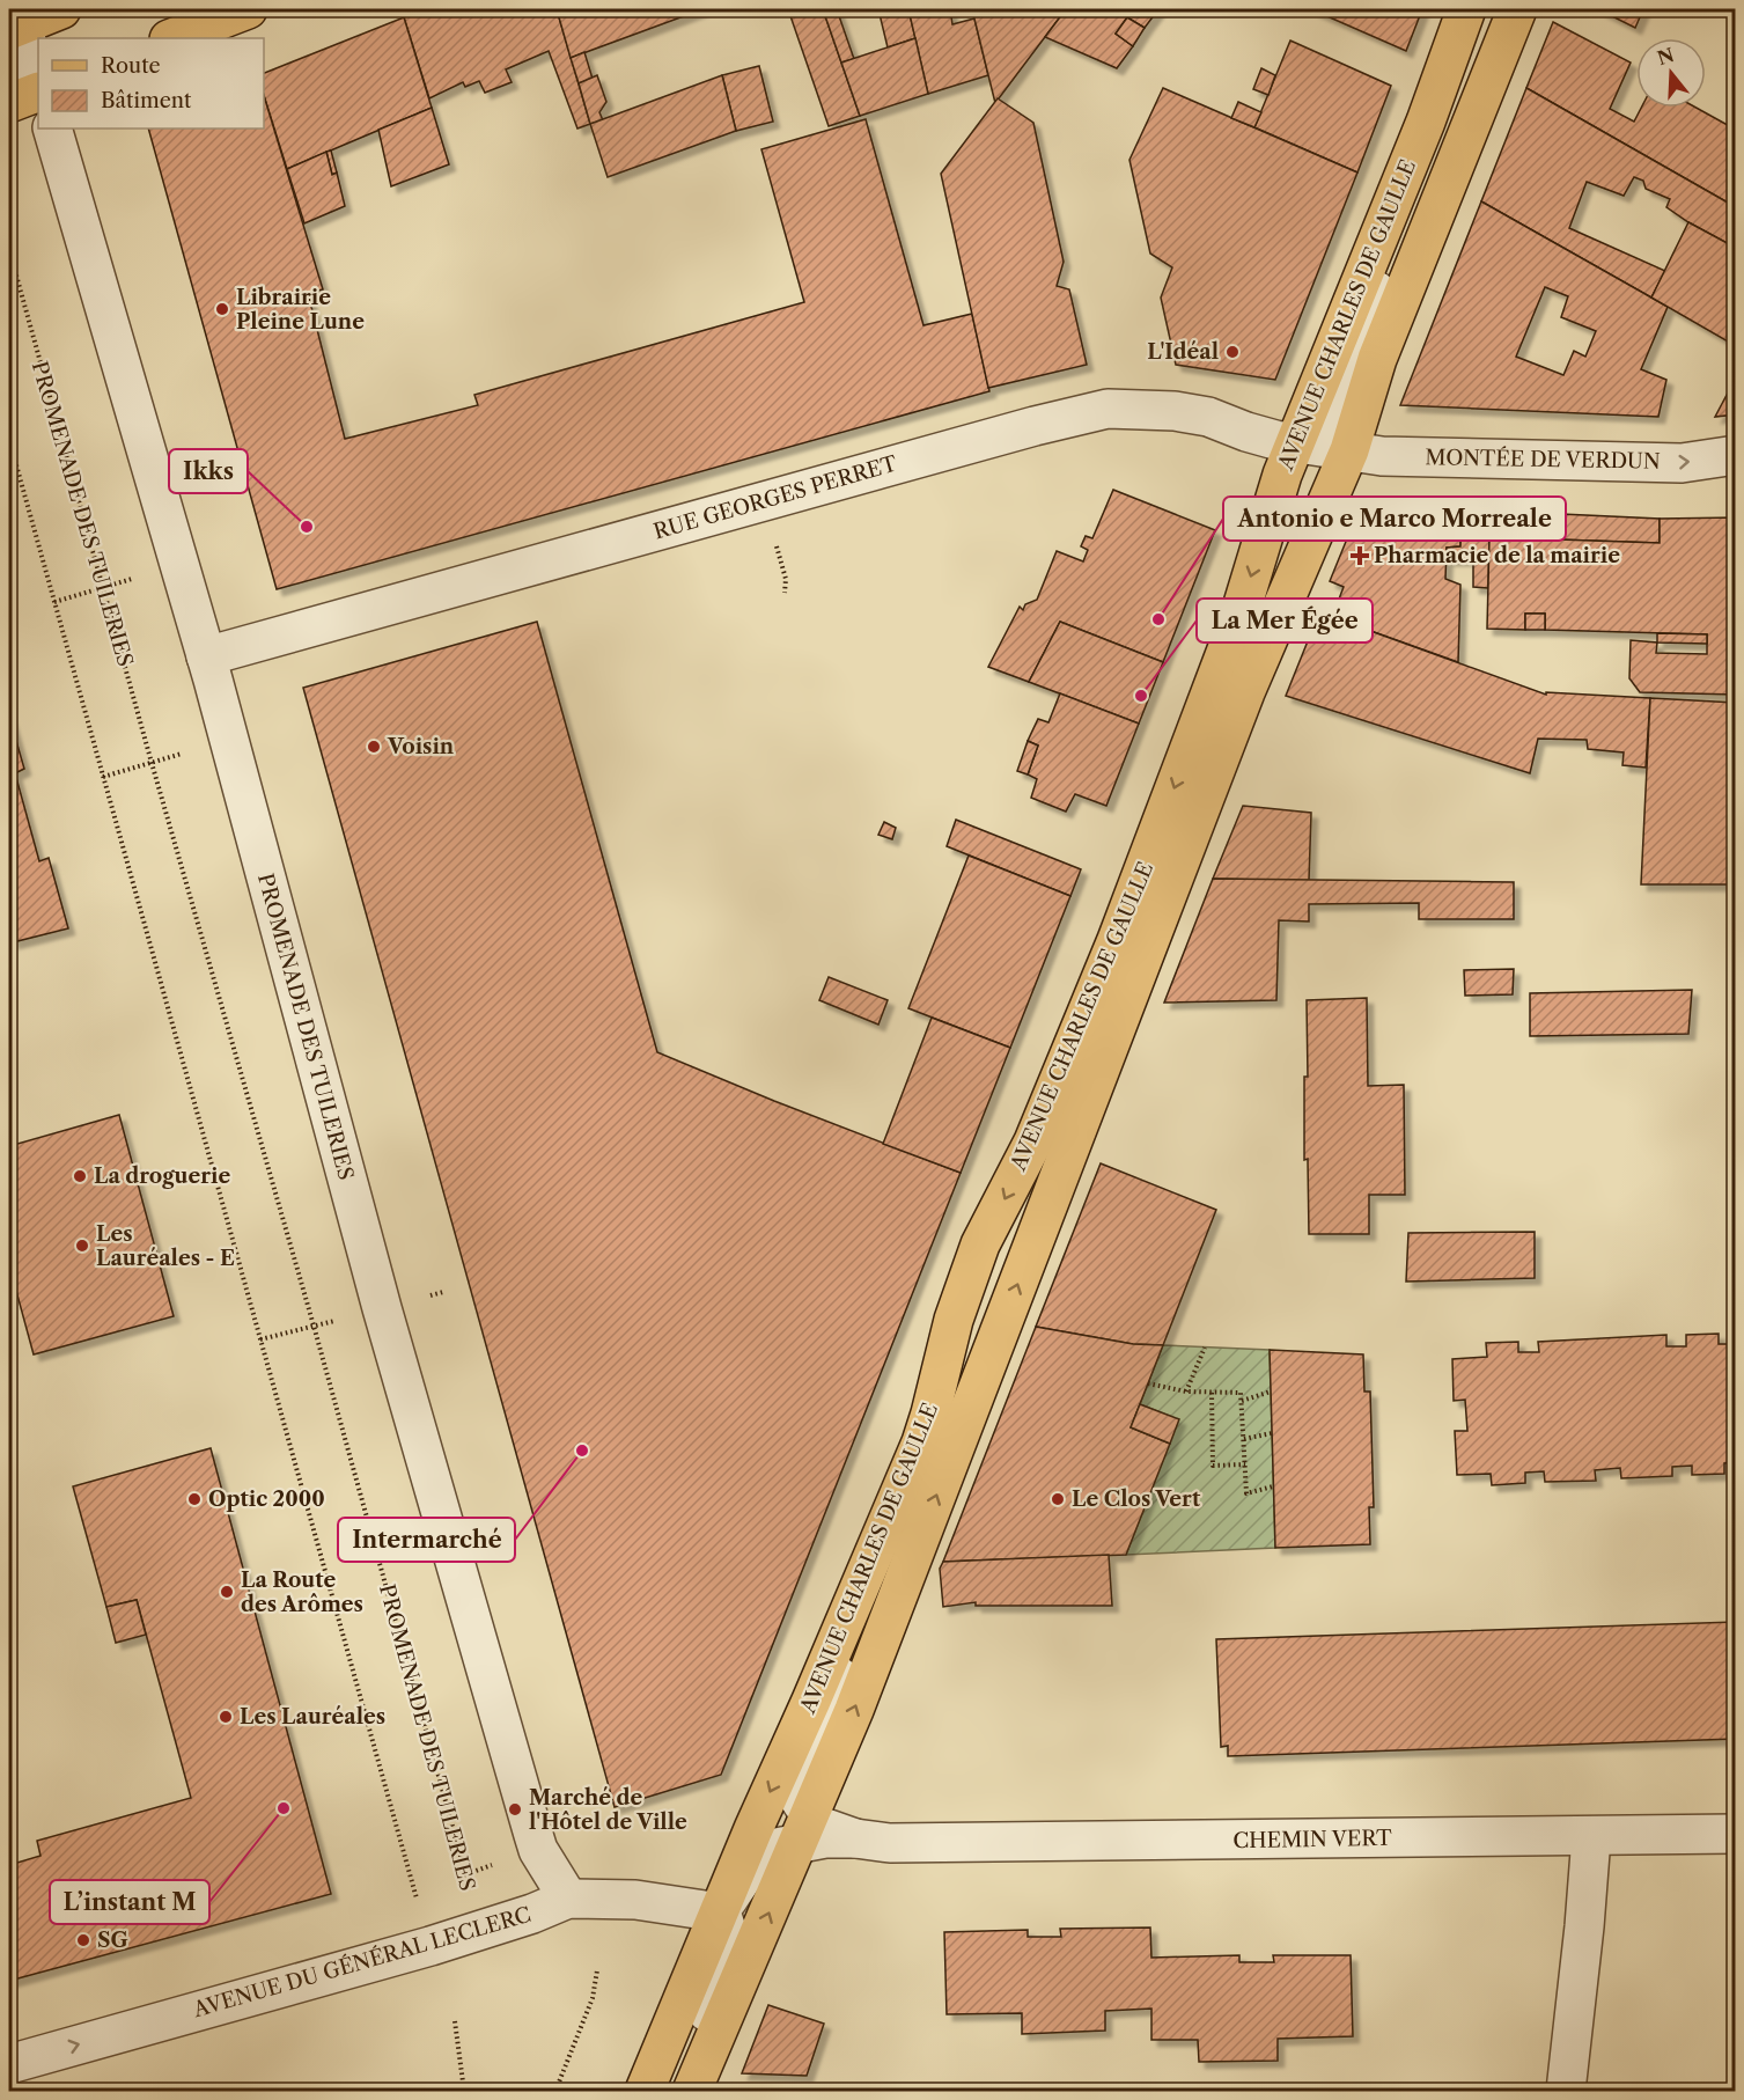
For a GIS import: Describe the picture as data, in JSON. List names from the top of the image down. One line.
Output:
{"streets":{"main road":["AVENUE CHARLES DE GAULLE"],"street":["MONTÉE DE VERDUN","RUE GEORGES PERRET","PROMENADE DES TUILERIES","CHEMIN VERT","AVENUE DU GÉNÉRAL LECLERC"]},"crossings":[["AVENUE CHARLES DE GAULLE","MONTÉE DE VERDUN"],["AVENUE CHARLES DE GAULLE","RUE GEORGES PERRET"],["AVENUE CHARLES DE GAULLE","CHEMIN VERT"],["AVENUE CHARLES DE GAULLE","AVENUE DU GÉNÉRAL LECLERC"],["MONTÉE DE VERDUN","RUE GEORGES PERRET"],["RUE GEORGES PERRET","PROMENADE DES TUILERIES"],["PROMENADE DES TUILERIES","AVENUE DU GÉNÉRAL LECLERC"],["CHEMIN VERT","AVENUE DU GÉNÉRAL LECLERC"]],"one_way":["MONTÉE DE VERDUN","AVENUE DU GÉNÉRAL LECLERC"],"places":{"other":["Librairie Pleine Lune","L'Idéal","Ikks","Antonio e Marco Morreale","La Mer Égée","Voisin","La droguerie","Les Lauréales - E","Intermarché","Optic 2000","Le Clos Vert","La Route des Arômes","Les Lauréales","L’instant M","Marché de l'Hôtel de Ville","SG"],"health":["Pharmacie de la mairie"]},"legend":["Route","Bâtiment"],"north":"top"}
